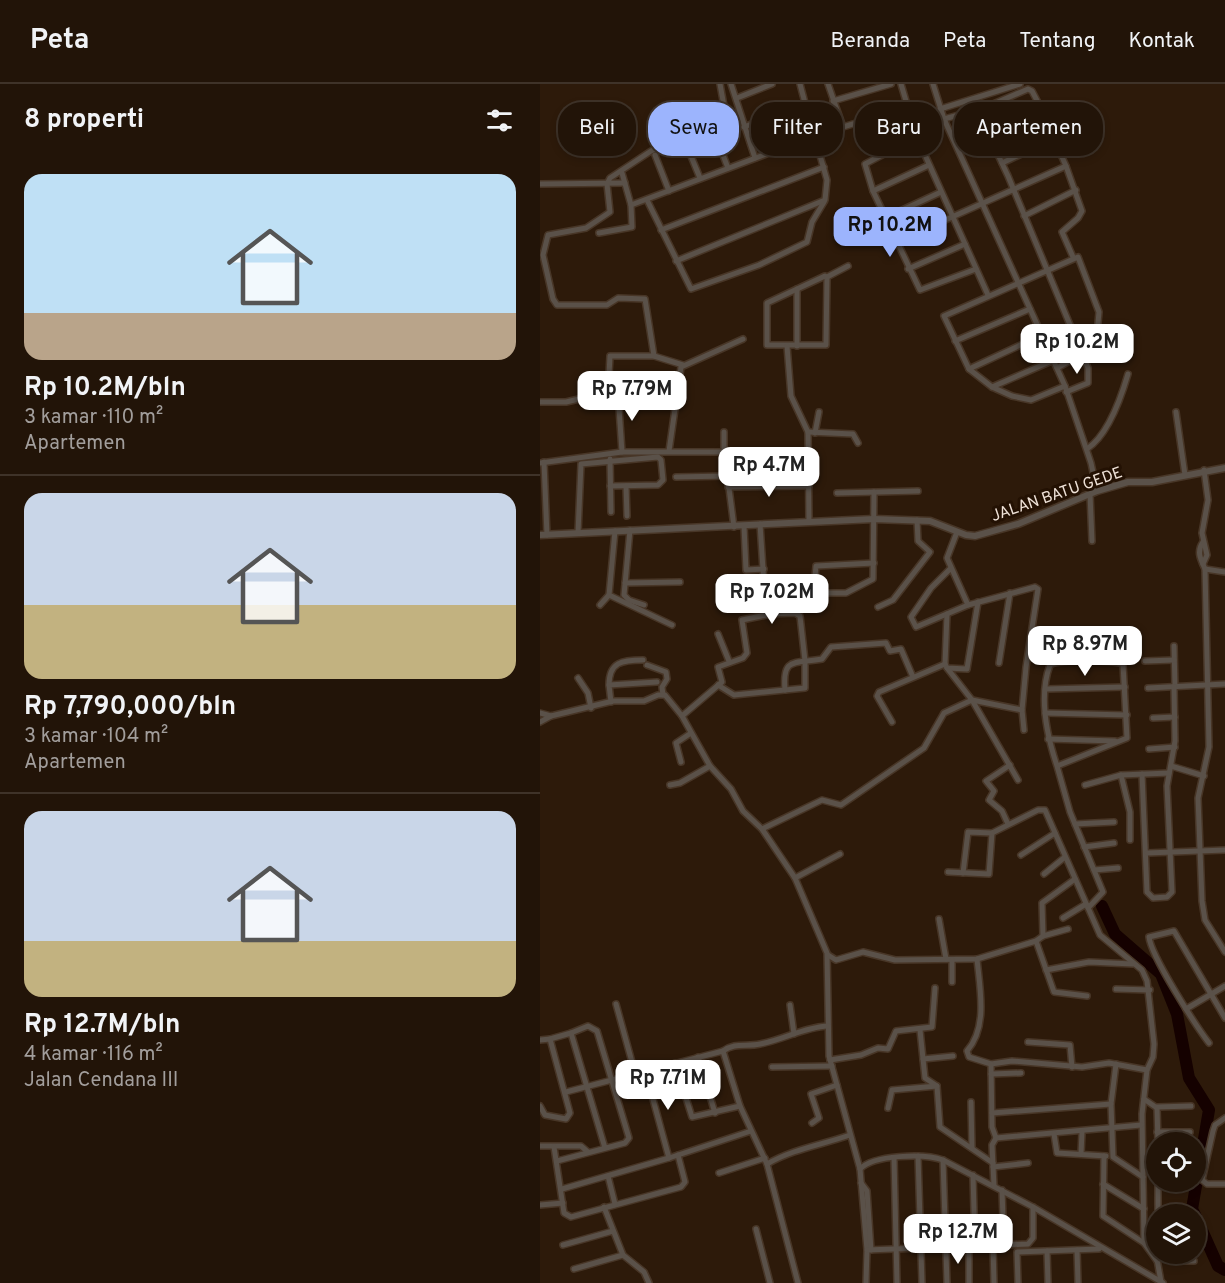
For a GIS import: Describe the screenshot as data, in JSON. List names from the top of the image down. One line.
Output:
{"streets":{"street":["JALAN BATU GEDE"]},"page":{"header":"Peta","nav":["Beranda","Peta","Tentang","Kontak"],"heading":"8 properti","chip":["Beli","Sewa","Filter","Baru","Apartemen"],"list":[{"name":"Rp 10.2M/bln","note":"3 kamar · 110 m² · Apartemen"},{"name":"Rp 7,790,000/bln","note":"3 kamar · 104 m² · Apartemen"},{"name":"Rp 12.7M/bln","note":"4 kamar · 116 m² · Jalan Cendana III"}],"price":["Rp 10.2M","Rp 10.2M","Rp 7.79M","Rp 4.7M","Rp 7.02M","Rp 8.97M","Rp 7.71M","Rp 12.7M"]}}
